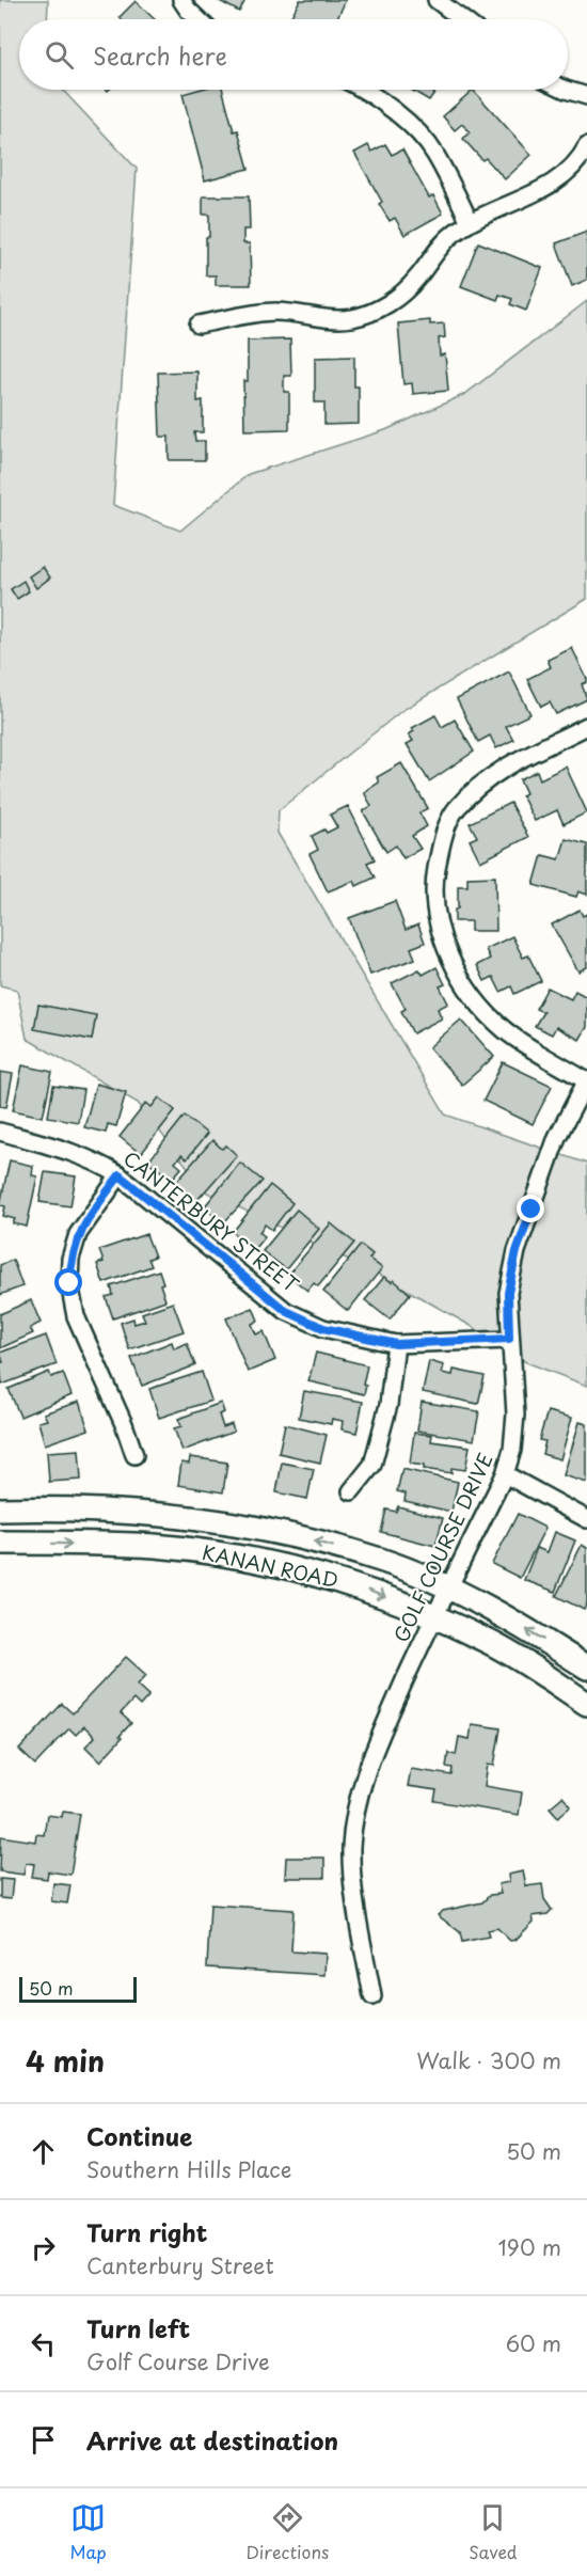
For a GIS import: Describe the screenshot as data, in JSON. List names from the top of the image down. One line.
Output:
{"streets":{"main road":["KANAN ROAD"],"street":["CANTERBURY STREET","GOLF COURSE DRIVE"]},"crossings":[["CANTERBURY STREET","GOLF COURSE DRIVE"],["GOLF COURSE DRIVE","KANAN ROAD"]],"scale_bar":"50 m","page":{"search":"Search here","scale":"50 m","heading":["4 min","Walk · 300 m"],"list":[["Continue","Southern Hills Place","50 m"],["Turn right","Canterbury Street","190 m"],["Turn left","Golf Course Drive","60 m"],"Arrive at destination"],"nav":["Map","Directions","Saved"]}}
